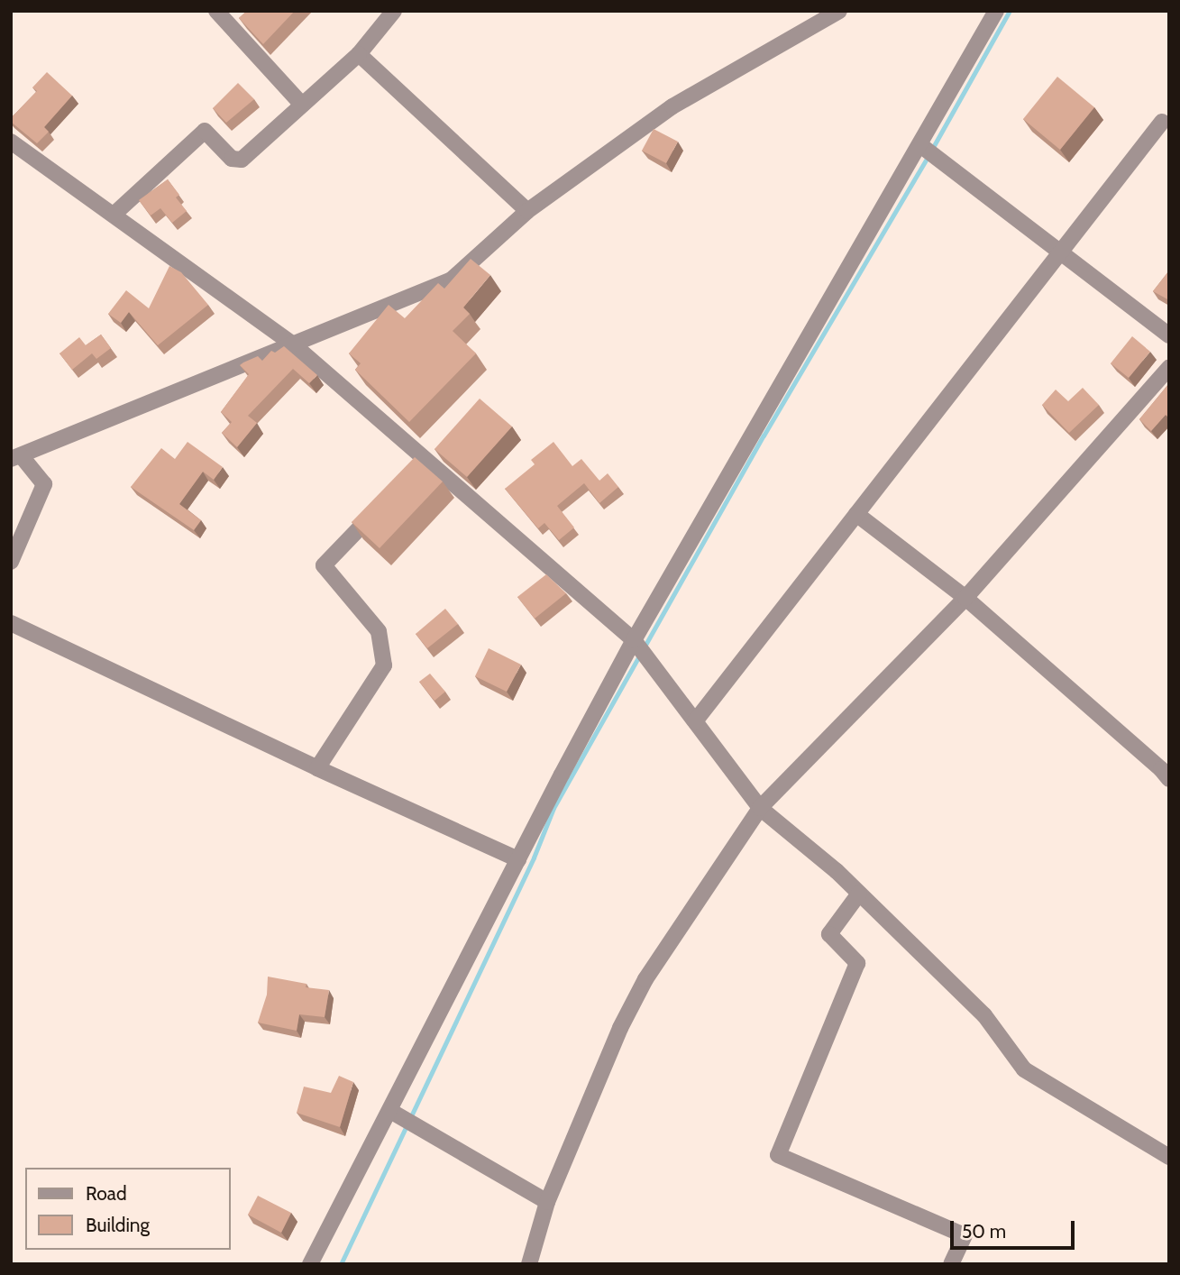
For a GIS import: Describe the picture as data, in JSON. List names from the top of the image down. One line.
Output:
{"legend":["Road","Building"],"scale_bar":"50 m"}
